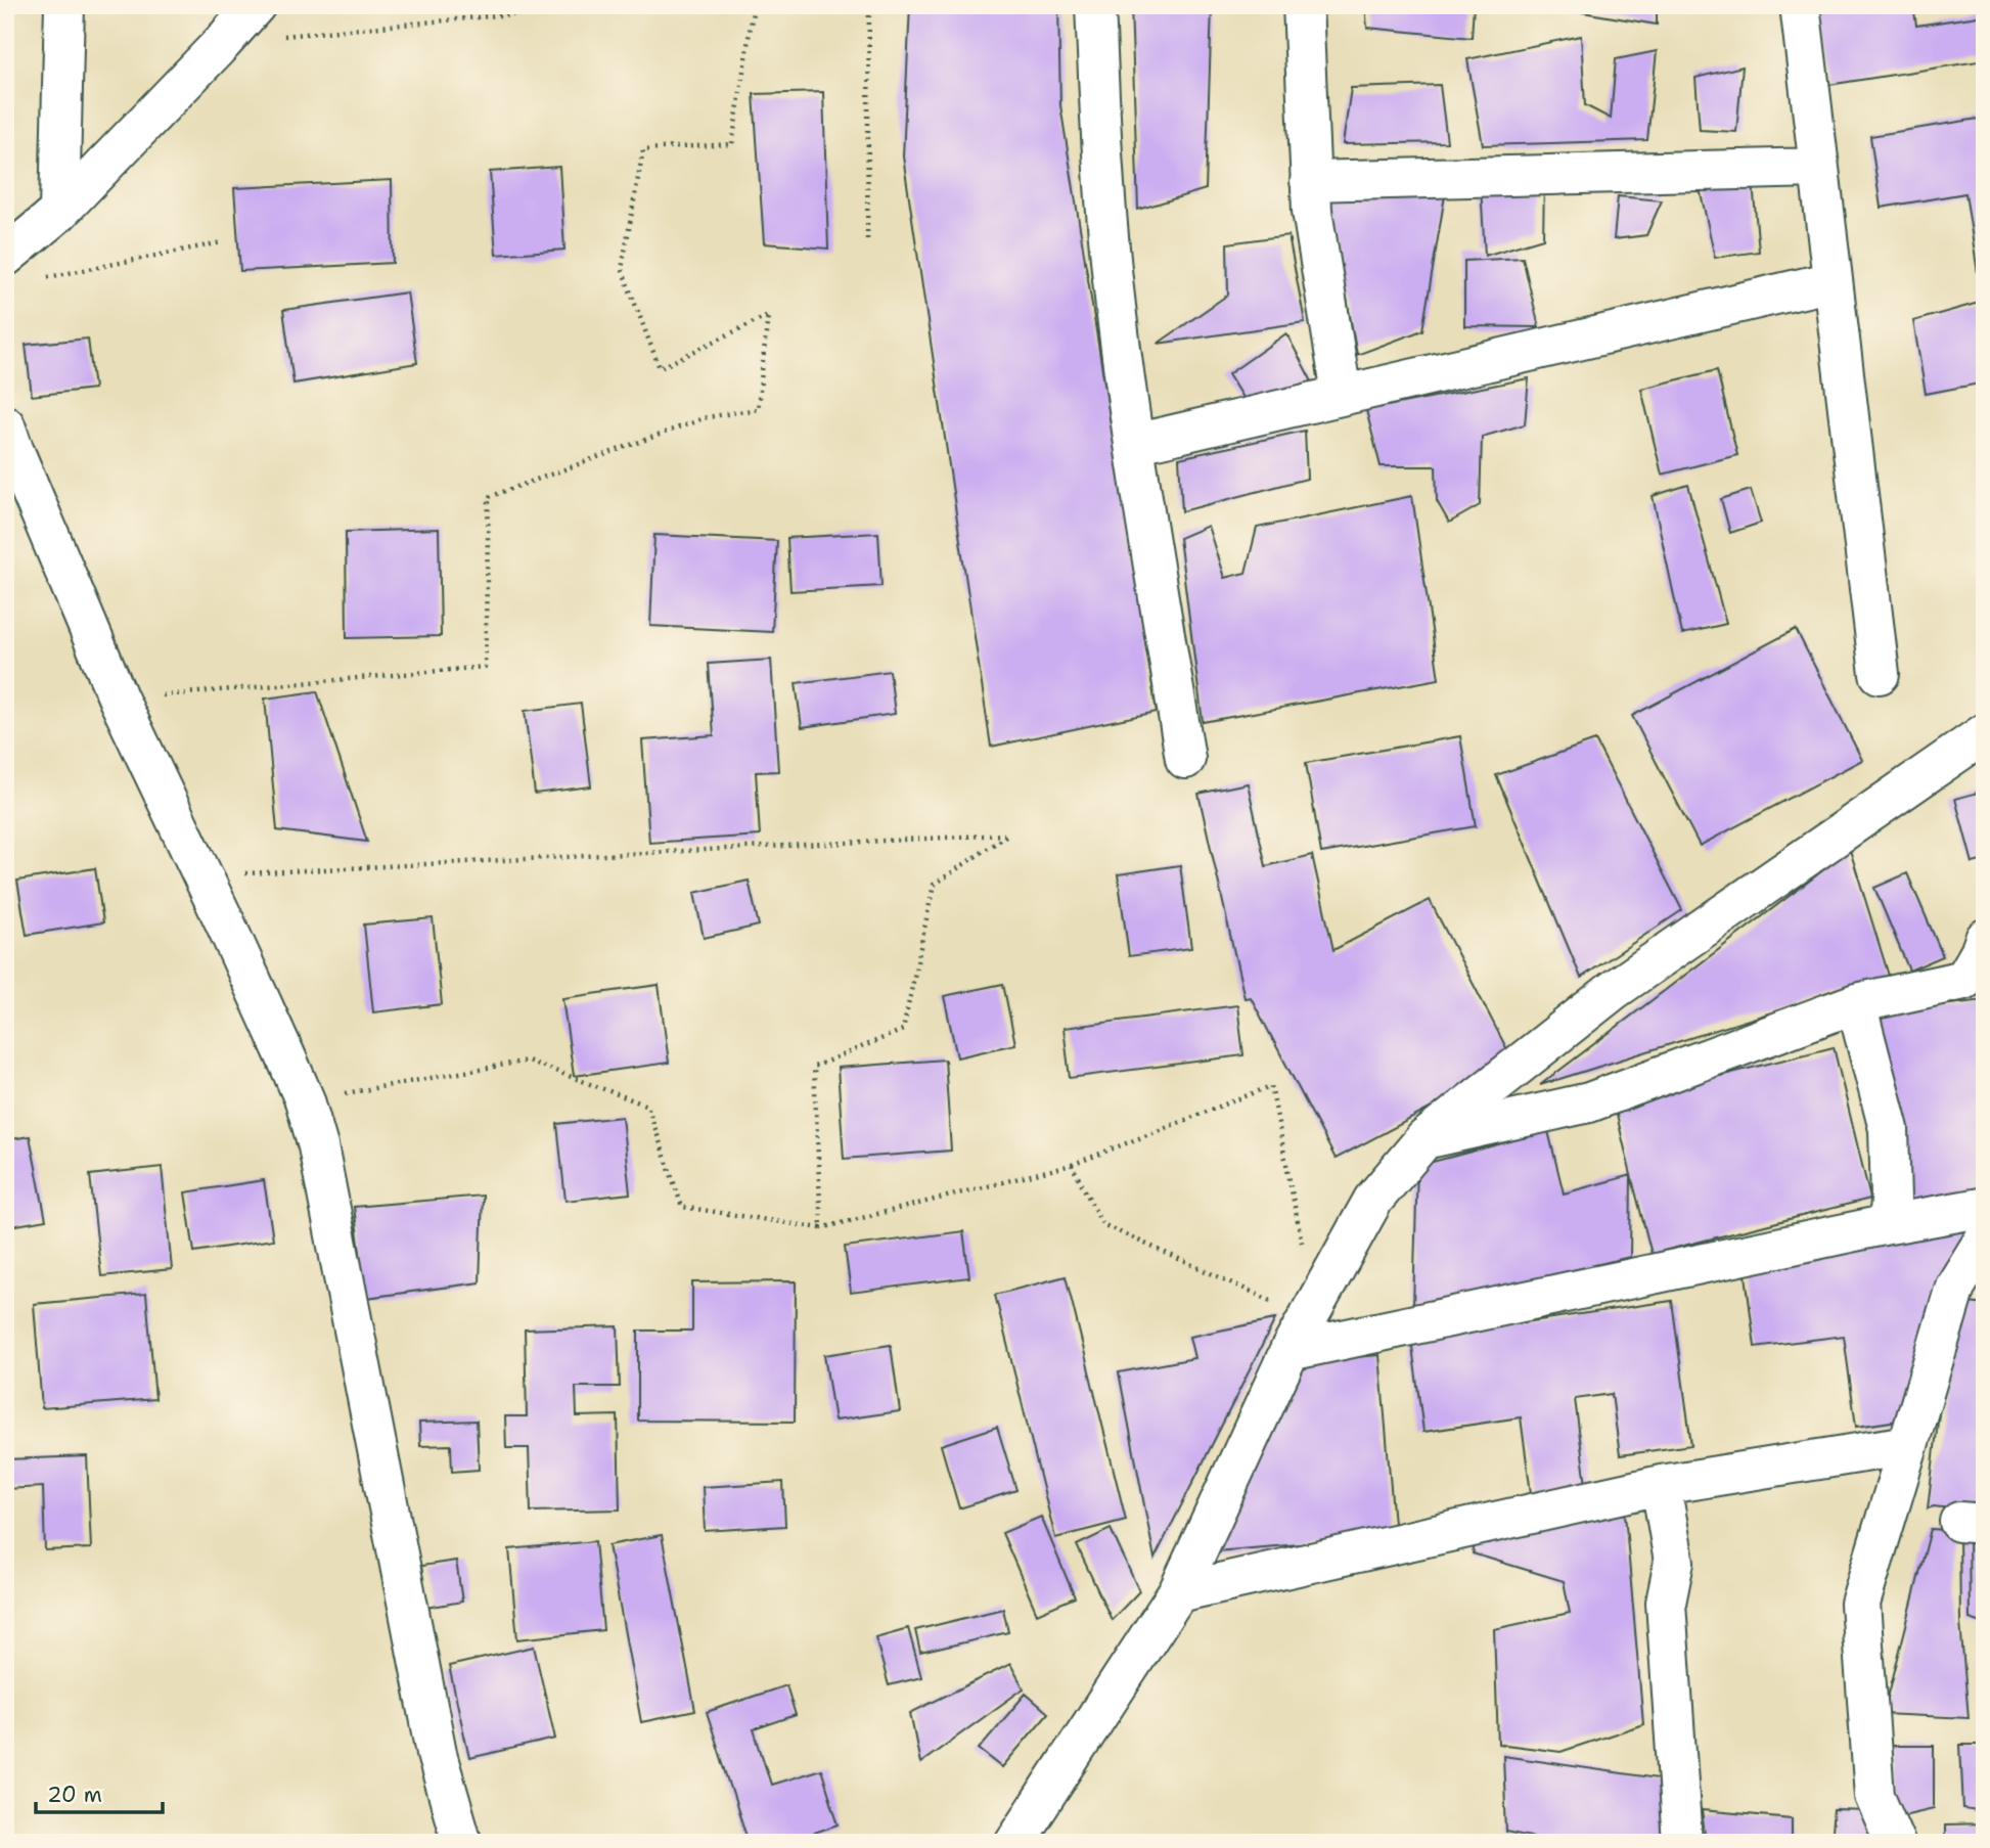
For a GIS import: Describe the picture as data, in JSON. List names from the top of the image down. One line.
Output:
{"scale_bar":"20 m"}
